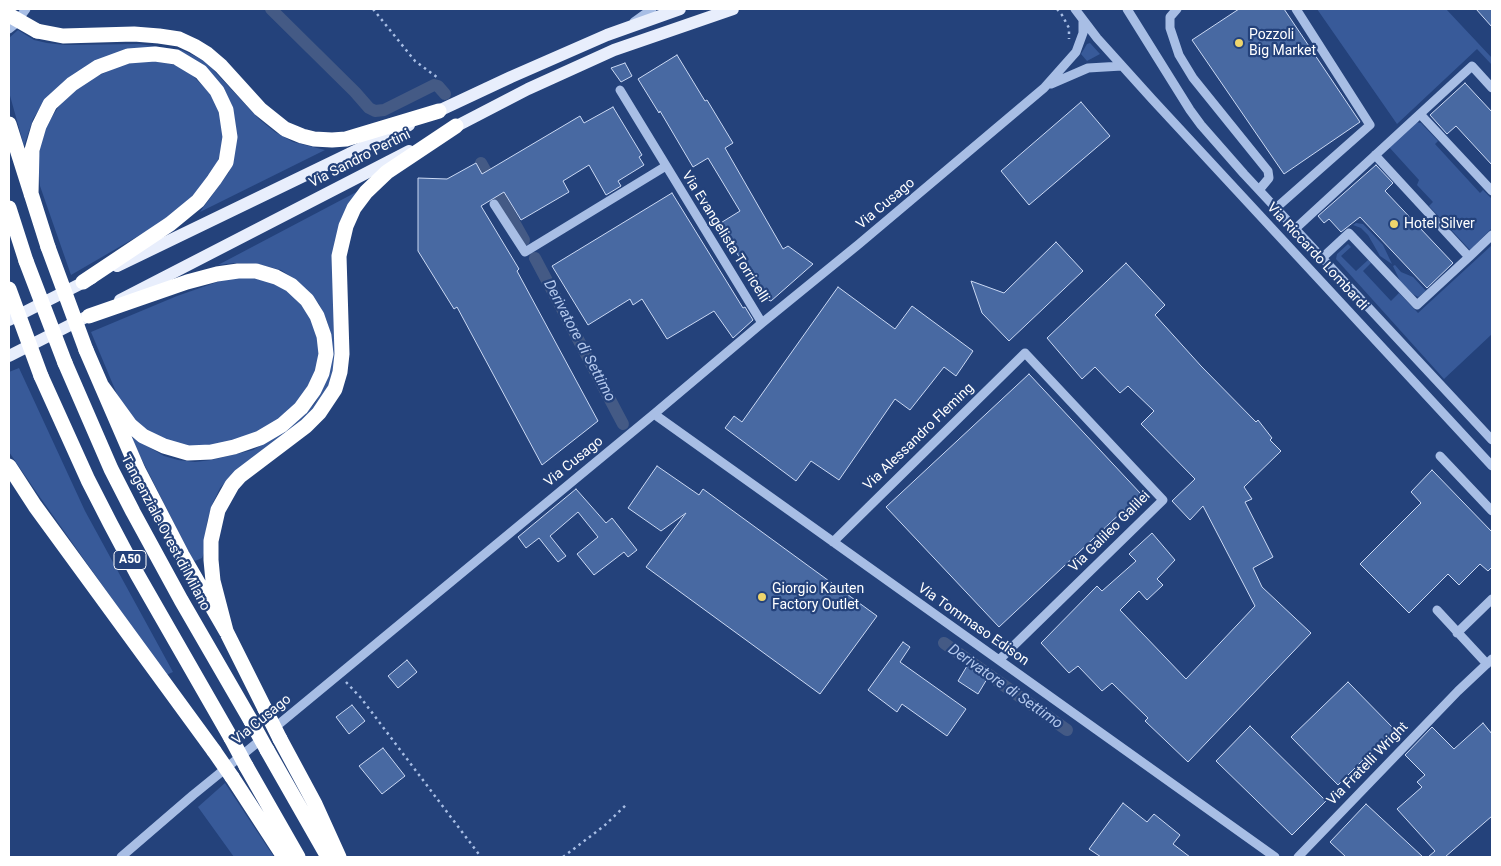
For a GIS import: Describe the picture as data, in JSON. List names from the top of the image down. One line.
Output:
{"streets":{"highway":["Tangenziale Ovest di Milano","A50"],"main road":["Via Sandro Pertini"],"street":["Via Cusago","Via Evangelista Torricelli","Via Riccardo Lombardi","Via Alessandro Fleming","Via Galileo Galilei","Via Tommaso Edison","Via Fratelli Wright"]},"crossings":[["Via Cusago","Via Evangelista Torricelli"],["Via Cusago","Via Riccardo Lombardi"],["Via Cusago","Via Tommaso Edison"],["Via Alessandro Fleming","Via Galileo Galilei"],["Via Alessandro Fleming","Via Tommaso Edison"],["Via Galileo Galilei","Via Tommaso Edison"]],"water":["Derivatore di Settimo"],"places":["Pozzoli Big Market","Hotel Silver","Giorgio Kauten Factory Outlet"]}
